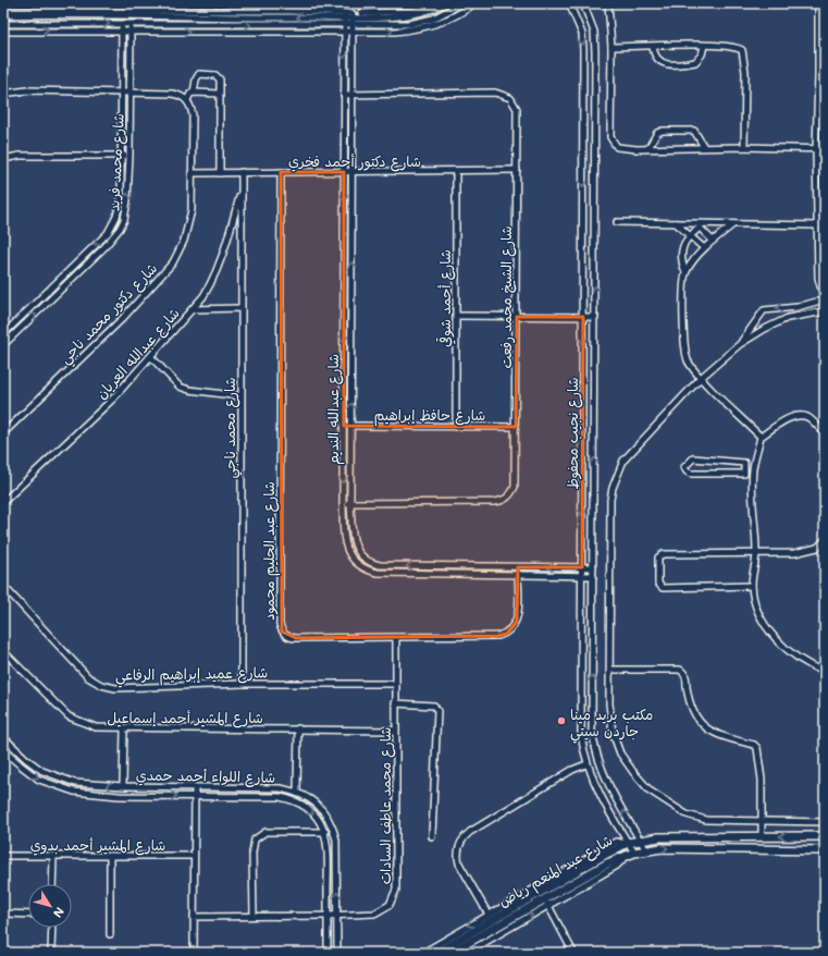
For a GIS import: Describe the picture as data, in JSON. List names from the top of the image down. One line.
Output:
{"streets":{"street":["شارع دكتور أحمد فخري","شارع محمد فريد","شارع الشيخ محمد رفعت","شارع أحمد شوقي","شارع دكتور محمد ناجي","شارع عبدالله العريان","شارع عبدالله النديم","شارع حافظ إبراهيم","شارع محمد ناجي","شارع نجيب محفوظ","شارع عبد الحليم محمود","شارع عميد إبراهيم الرفاعي","شارع المشير أحمد إسماعيل","شارع اللواء أحمد حمدي","شارع محمد عاطف السادات","شارع المشير أحمد بدوي","شارع عبد المنعم رياض"]},"crossings":[["شارع دكتور أحمد فخري","شارع الشيخ محمد رفعت"],["شارع دكتور أحمد فخري","شارع أحمد شوقي"],["شارع دكتور أحمد فخري","شارع دكتور محمد ناجي"],["شارع دكتور أحمد فخري","شارع عبدالله النديم"],["شارع دكتور أحمد فخري","شارع محمد ناجي"],["شارع دكتور أحمد فخري","شارع عبد الحليم محمود"],["شارع الشيخ محمد رفعت","شارع عبدالله النديم"],["شارع الشيخ محمد رفعت","شارع حافظ إبراهيم"],["شارع أحمد شوقي","شارع حافظ إبراهيم"],["شارع عبدالله العريان","شارع محمد ناجي"],["شارع عبدالله النديم","شارع حافظ إبراهيم"],["شارع عبدالله النديم","شارع نجيب محفوظ"],["شارع عبدالله النديم","شارع عبد الحليم محمود"],["شارع محمد ناجي","شارع عميد إبراهيم الرفاعي"],["شارع نجيب محفوظ","شارع عبد المنعم رياض"],["شارع عبد الحليم محمود","شارع محمد عاطف السادات"],["شارع عميد إبراهيم الرفاعي","شارع محمد عاطف السادات"],["شارع المشير أحمد إسماعيل","شارع محمد عاطف السادات"],["شارع اللواء أحمد حمدي","شارع محمد عاطف السادات"]],"places":["مكتب بريد مينا جاردن سيتي"],"north":"bottom right"}
